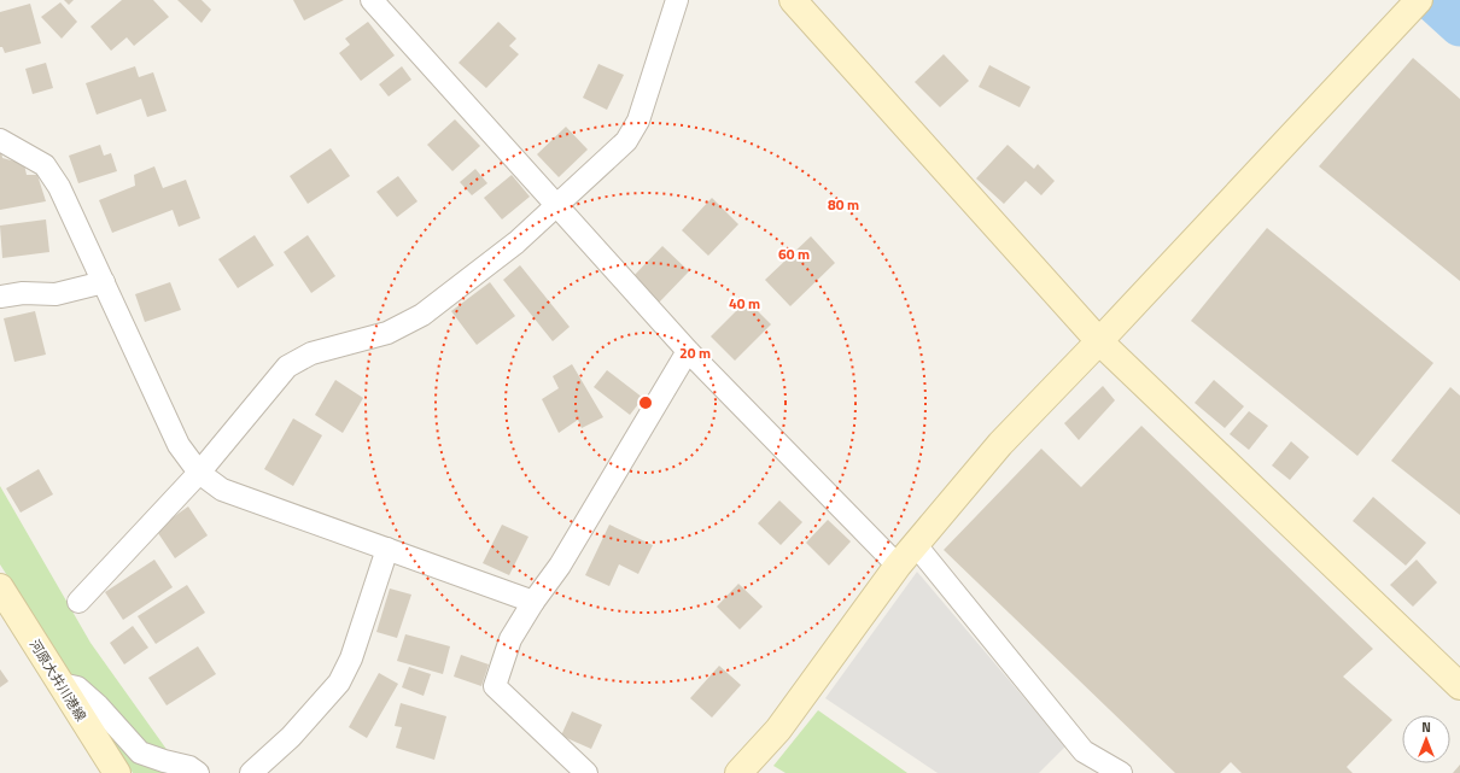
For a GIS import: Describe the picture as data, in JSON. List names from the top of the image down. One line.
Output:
{"streets":{"street":["河原大井川港線"]},"north":"top","rings":["80 m","60 m","40 m","20 m"]}
